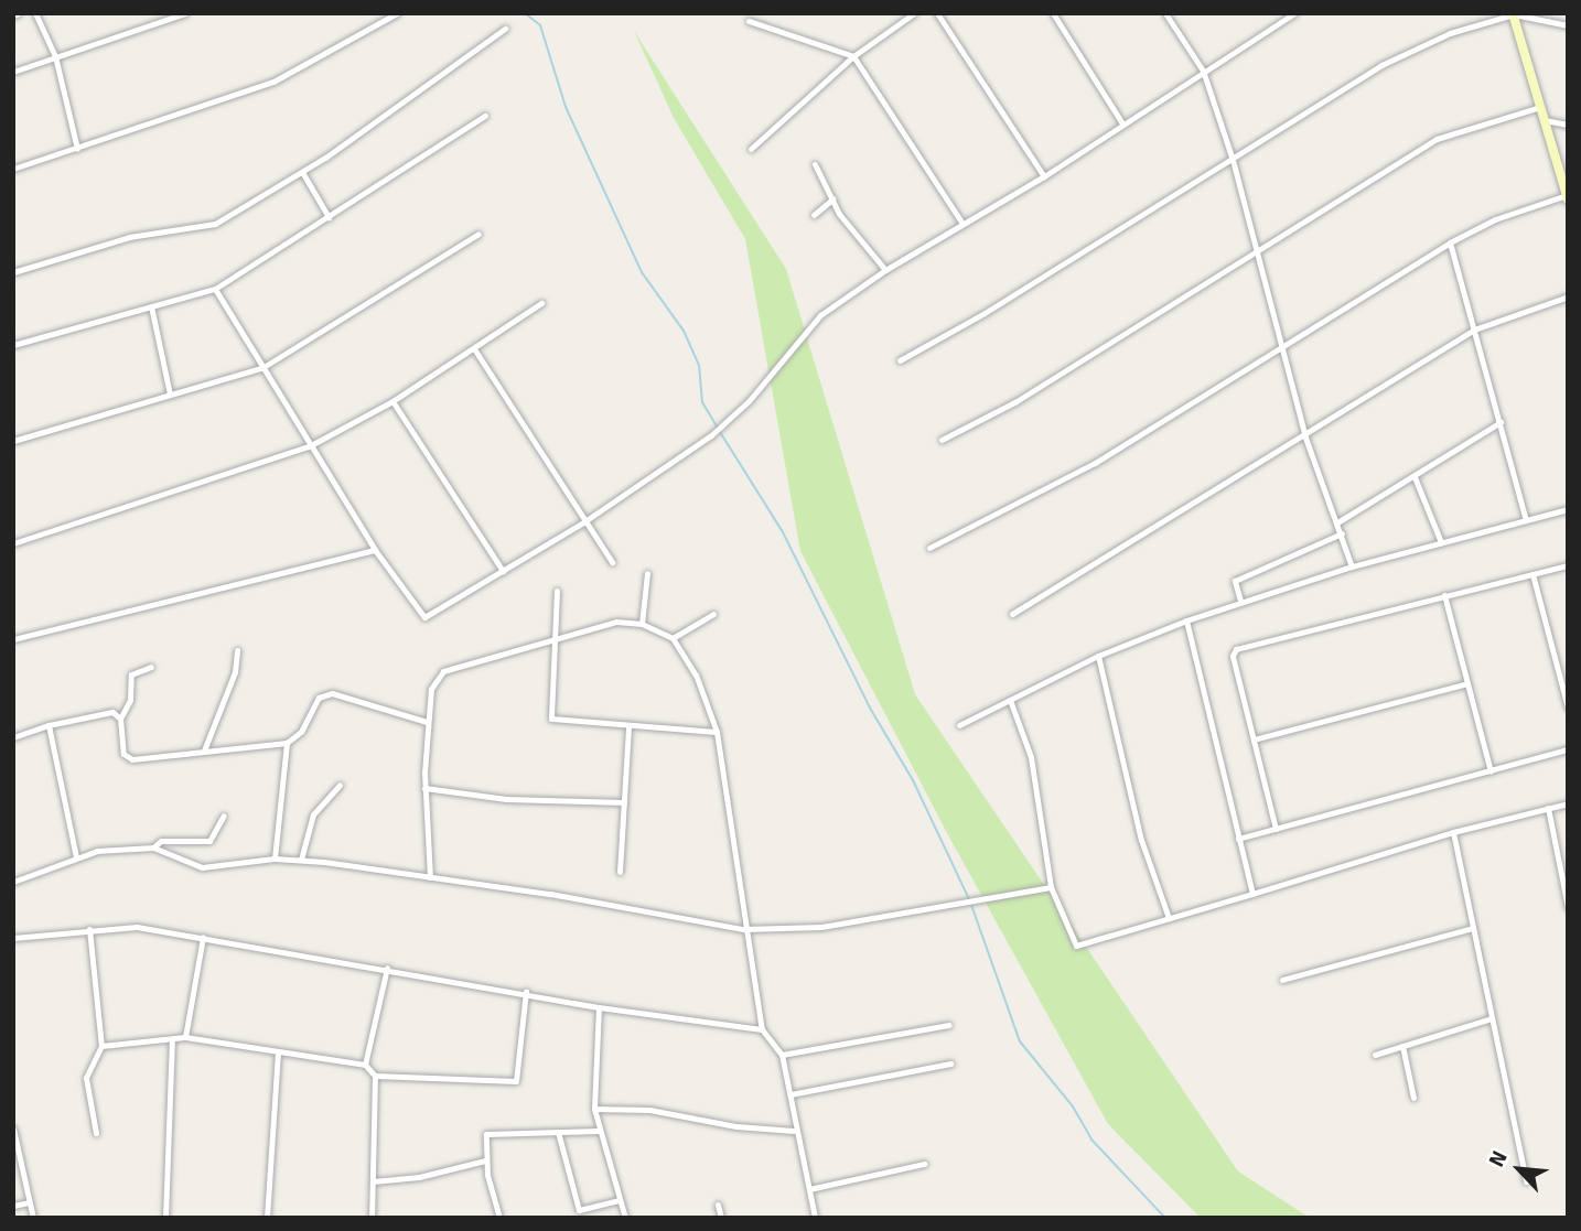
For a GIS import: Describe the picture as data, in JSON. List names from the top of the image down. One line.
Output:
{"north":"top left"}
